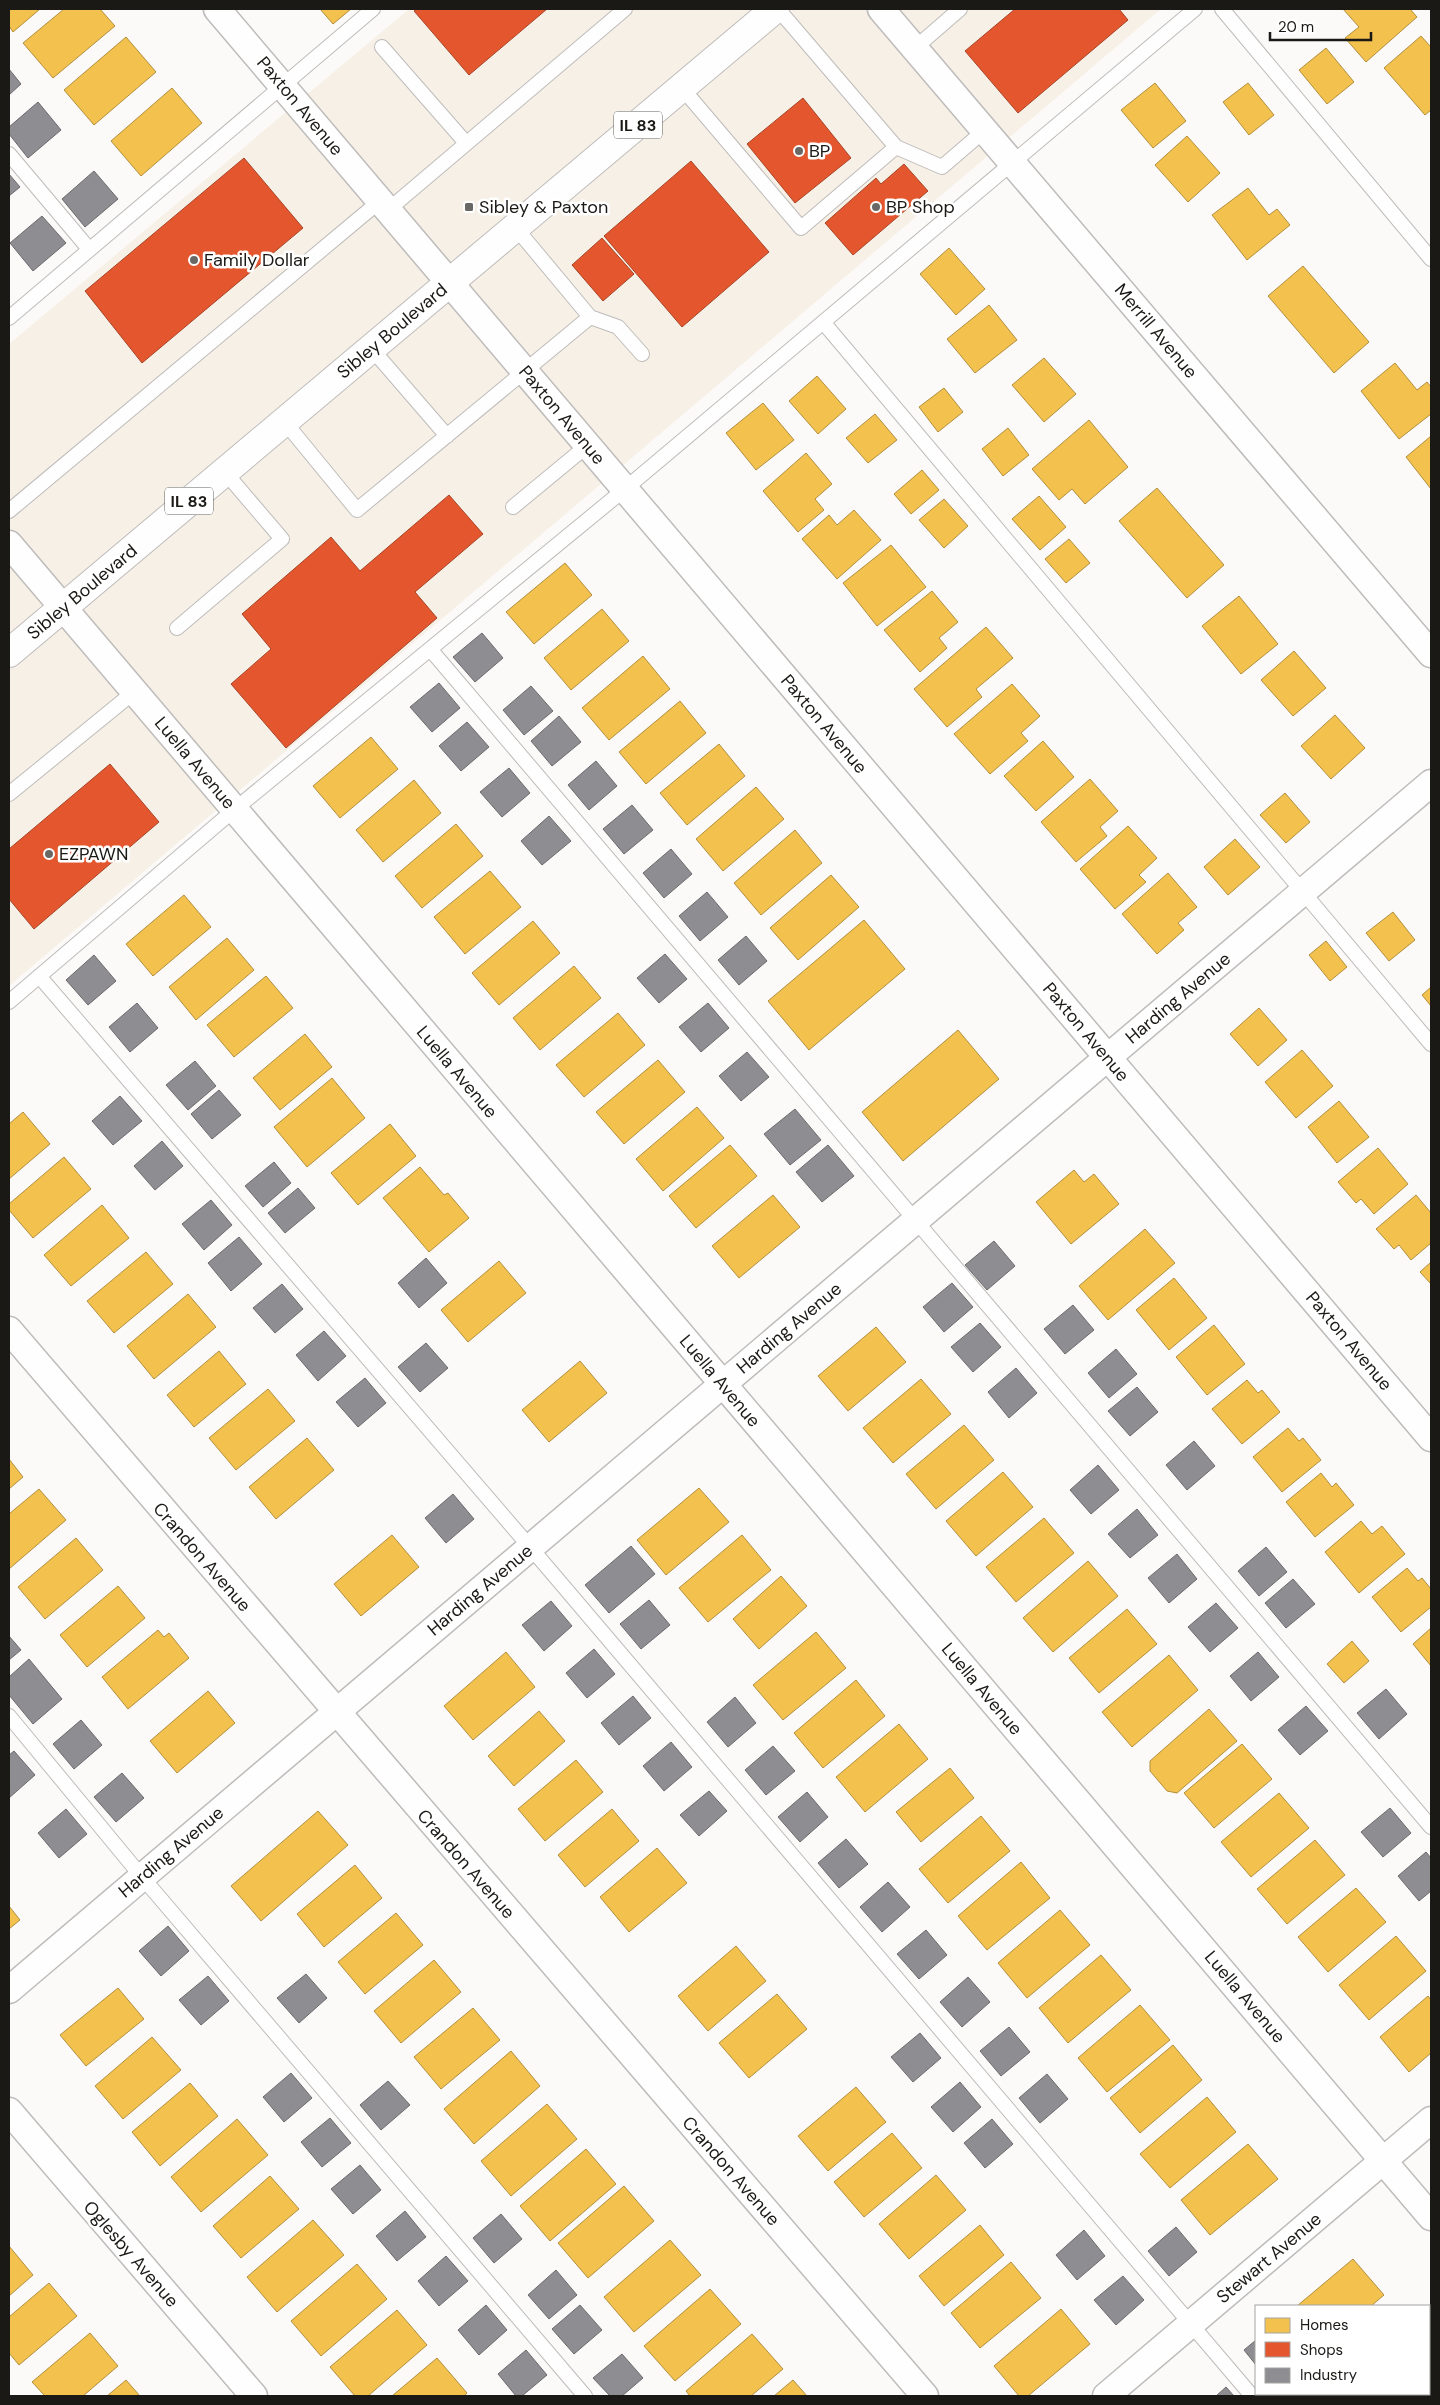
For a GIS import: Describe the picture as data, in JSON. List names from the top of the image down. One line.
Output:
{"streets":{"main road":["IL 83","Sibley Boulevard"],"street":["Paxton Avenue","Merrill Avenue","Luella Avenue","Harding Avenue","Crandon Avenue","Oglesby Avenue","Stewart Avenue"]},"crossings":[["Paxton Avenue","Sibley Boulevard"],["Paxton Avenue","Harding Avenue"],["Sibley Boulevard","Luella Avenue"],["Luella Avenue","Harding Avenue"],["Luella Avenue","Stewart Avenue"],["Harding Avenue","Crandon Avenue"]],"places":{"other":["BP","BP Shop","Family Dollar","EZPAWN"],"transit":["Sibley & Paxton"]},"legend":["Homes","Shops","Industry"],"scale_bar":"20 m"}
